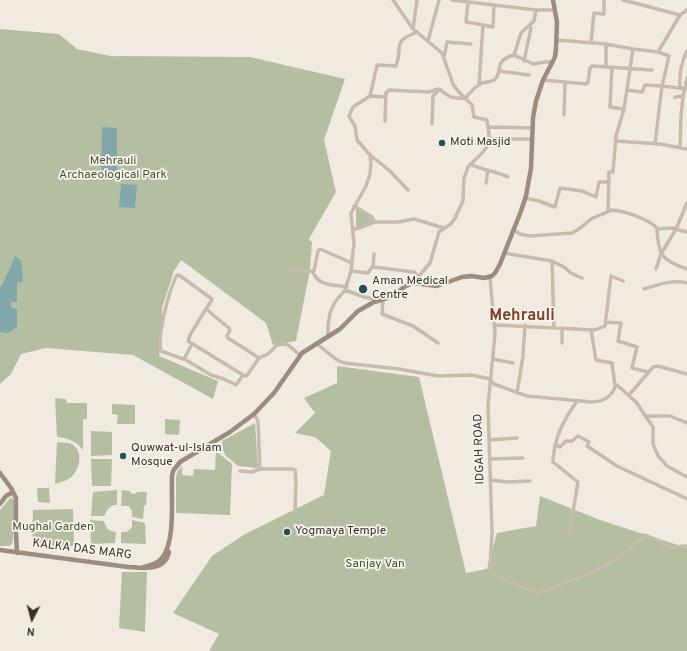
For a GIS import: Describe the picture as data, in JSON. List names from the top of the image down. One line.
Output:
{"streets":{"street":["IDGAH ROAD","KALKA DAS MARG"]},"districts":["Mehrauli"],"parks":["Mehrauli Archaeological Park","Mughal Garden","Sanjay Van"],"places":["Moti Masjid","Aman Medical Centre","Quwwat-ul-Islam Mosque","Yogmaya Temple"],"north":"bottom"}
